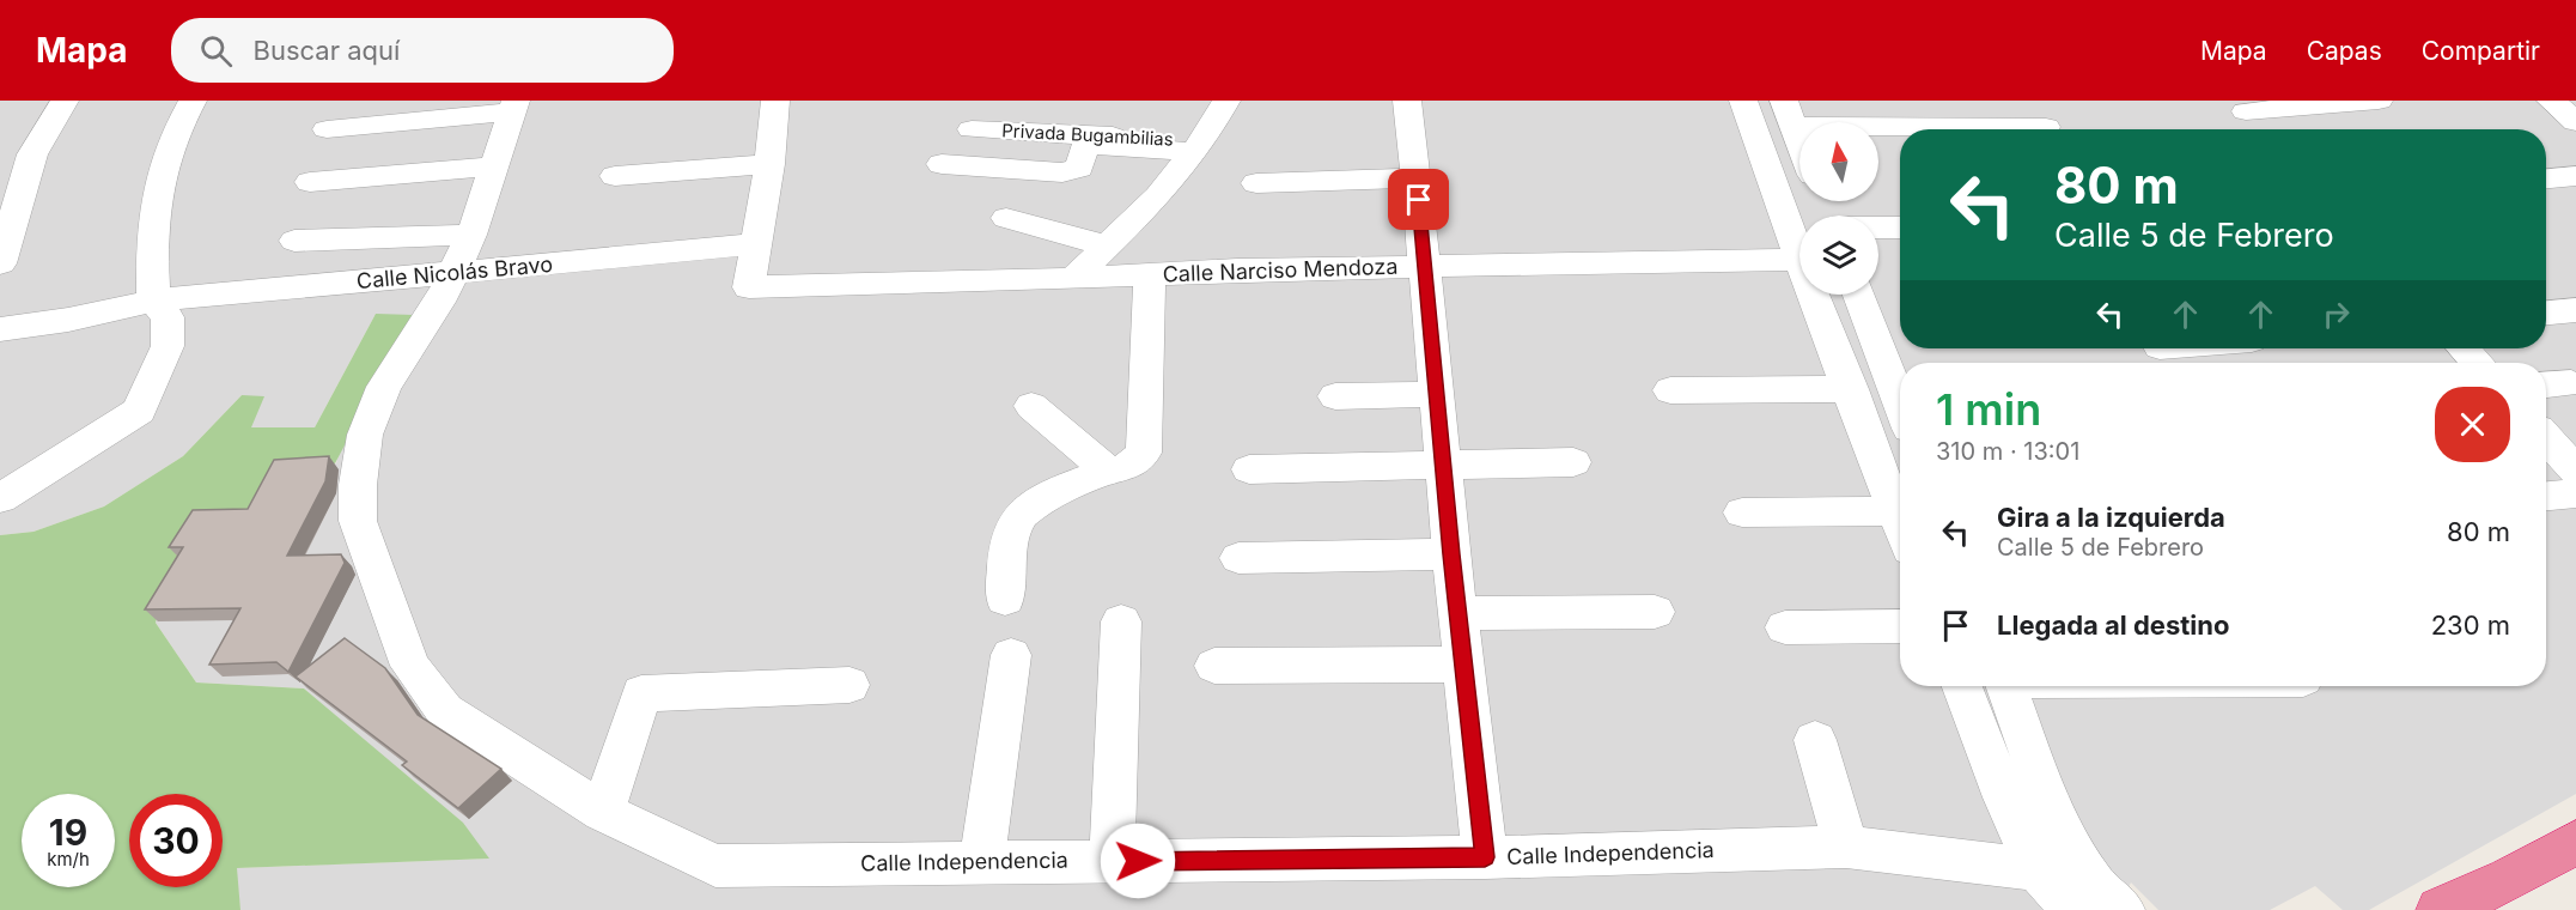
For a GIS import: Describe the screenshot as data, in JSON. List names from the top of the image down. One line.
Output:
{"streets":{"street":["Privada Bugambilias","Calle Narciso Mendoza","Calle Nicolás Bravo","Calle Independencia"]},"crossings":[["Calle Narciso Mendoza","Calle Nicolás Bravo"],["Calle Nicolás Bravo","Calle Independencia"]],"north":"top","page":{"header":"Mapa","search":"Buscar aquí","nav":["Mapa","Capas","Compartir"],"turn":["80 m","Calle 5 de Febrero"],"heading":["1 min","310 m · 13:01"],"list":[{"name":"Gira a la izquierda","note":"Calle 5 de Febrero","value":"80 m"},{"name":"Llegada al destino","value":"230 m"}],"speed":"19 km/h","limit":"30"}}
